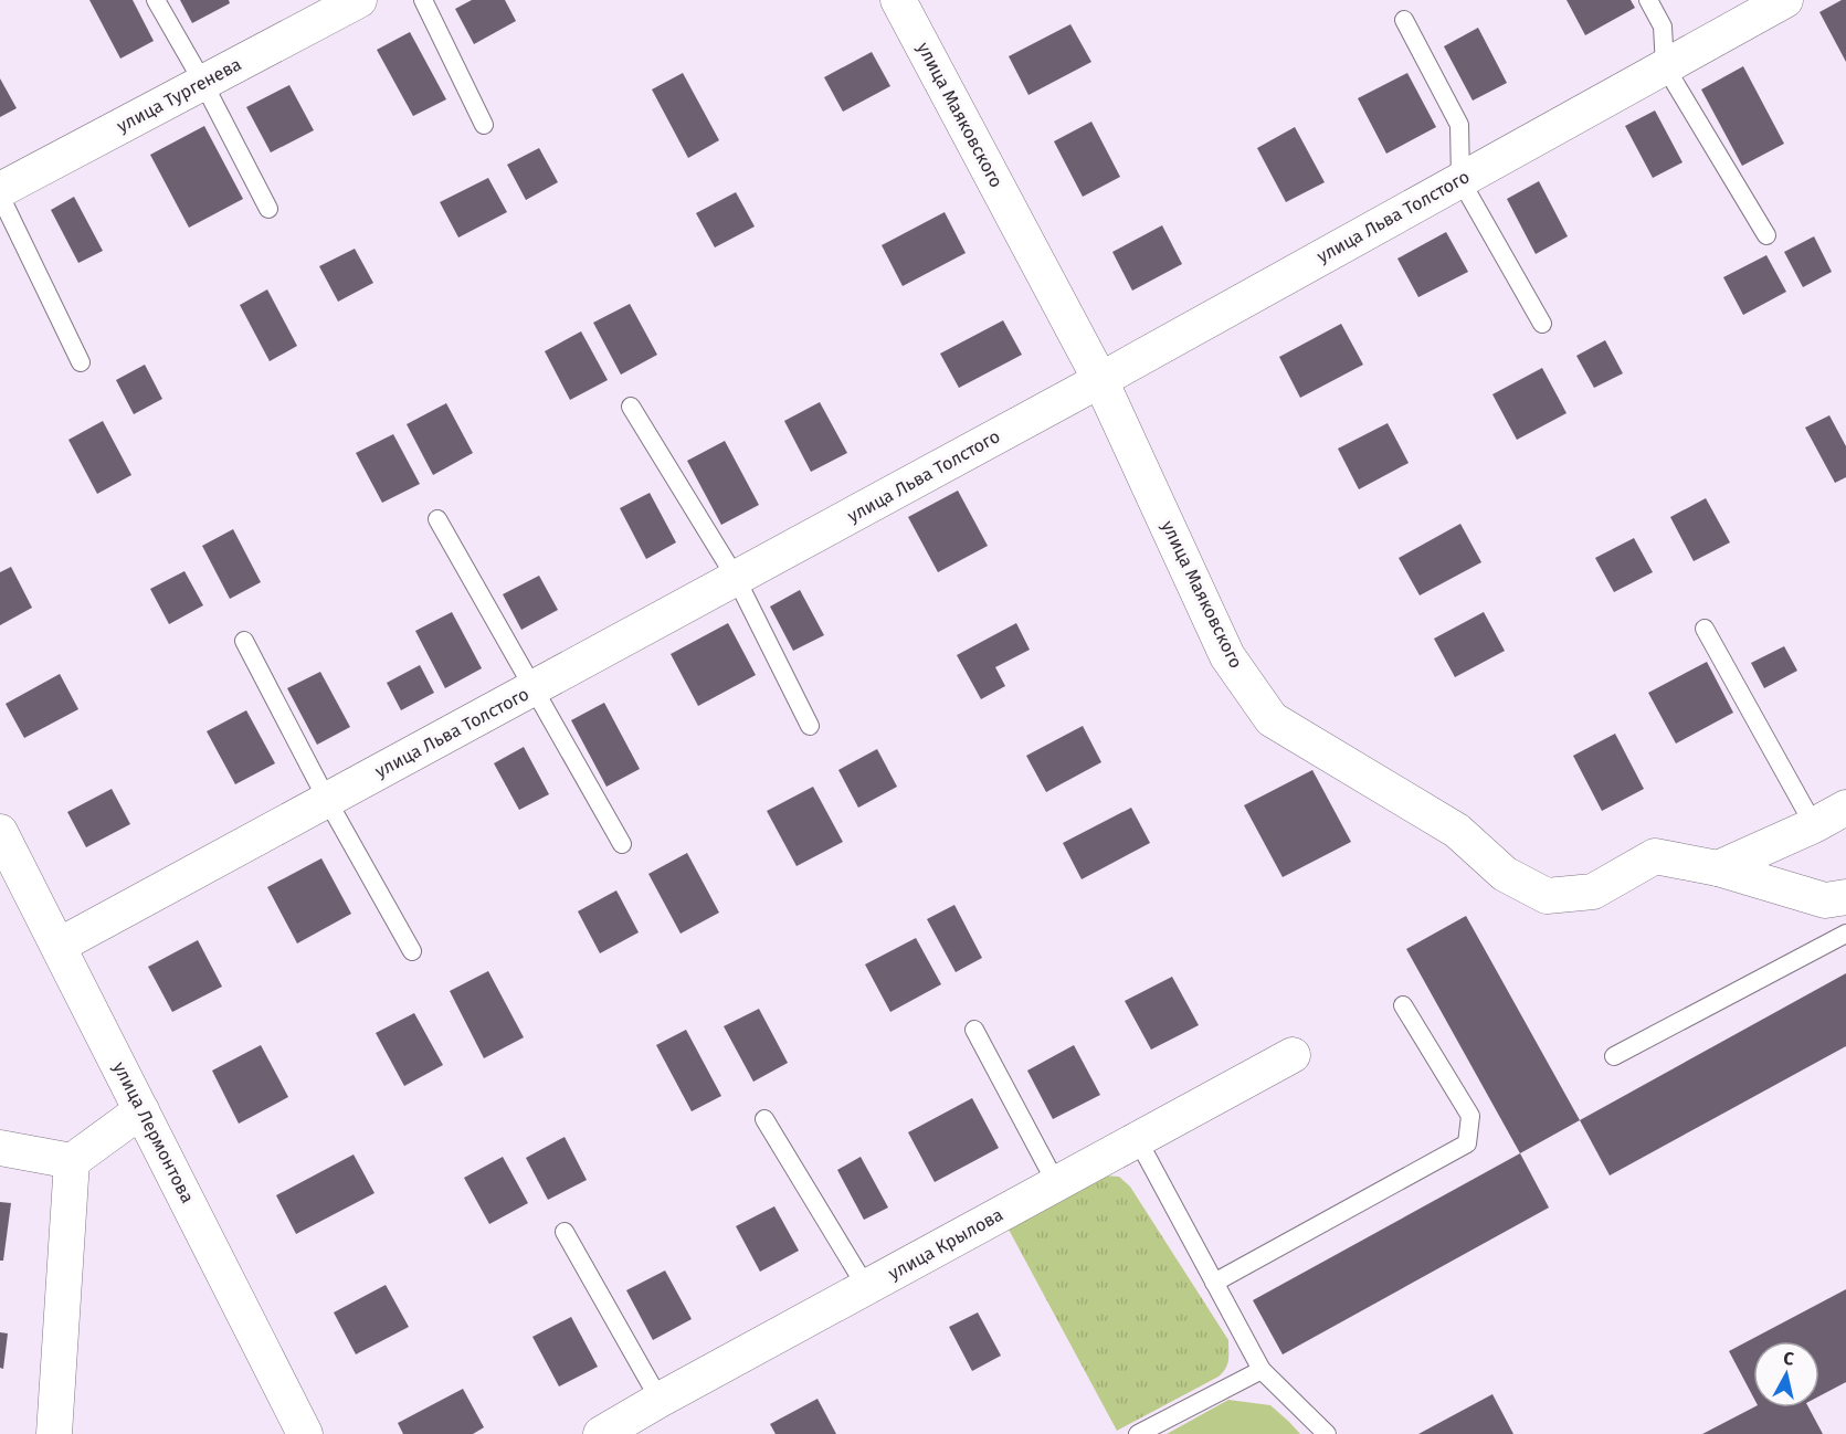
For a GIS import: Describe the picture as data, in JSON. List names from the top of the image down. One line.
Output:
{"streets":{"street":["улица Тургенева","улица Маяковского","улица Льва Толстого","улица Лермонтова","улица Крылова"]},"crossings":[["улица Маяковского","улица Льва Толстого"],["улица Льва Толстого","улица Лермонтова"]],"north":"top"}
